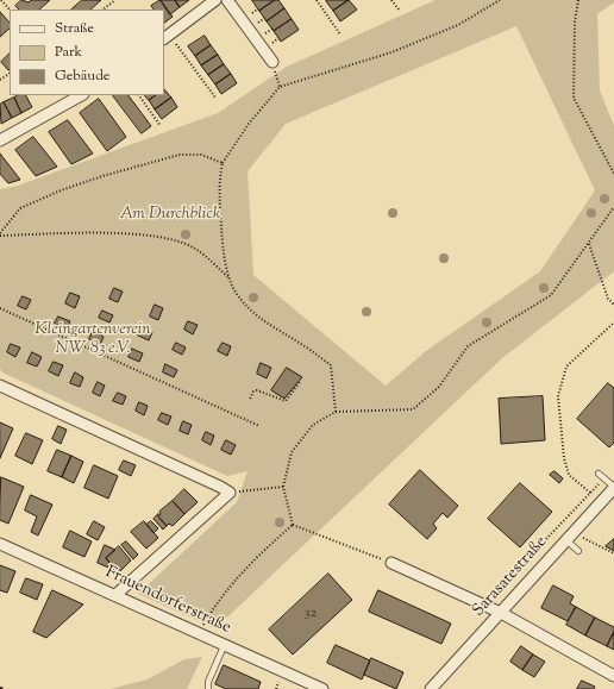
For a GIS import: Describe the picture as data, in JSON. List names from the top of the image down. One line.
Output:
{"streets":{"street":["Sarasatestraße","Frauendorferstraße"]},"parks":["Am Durchblick","Kleingartenverein NW 83 e.V."],"house_numbers":["32"],"legend":["Straße","Park","Gebäude"]}
